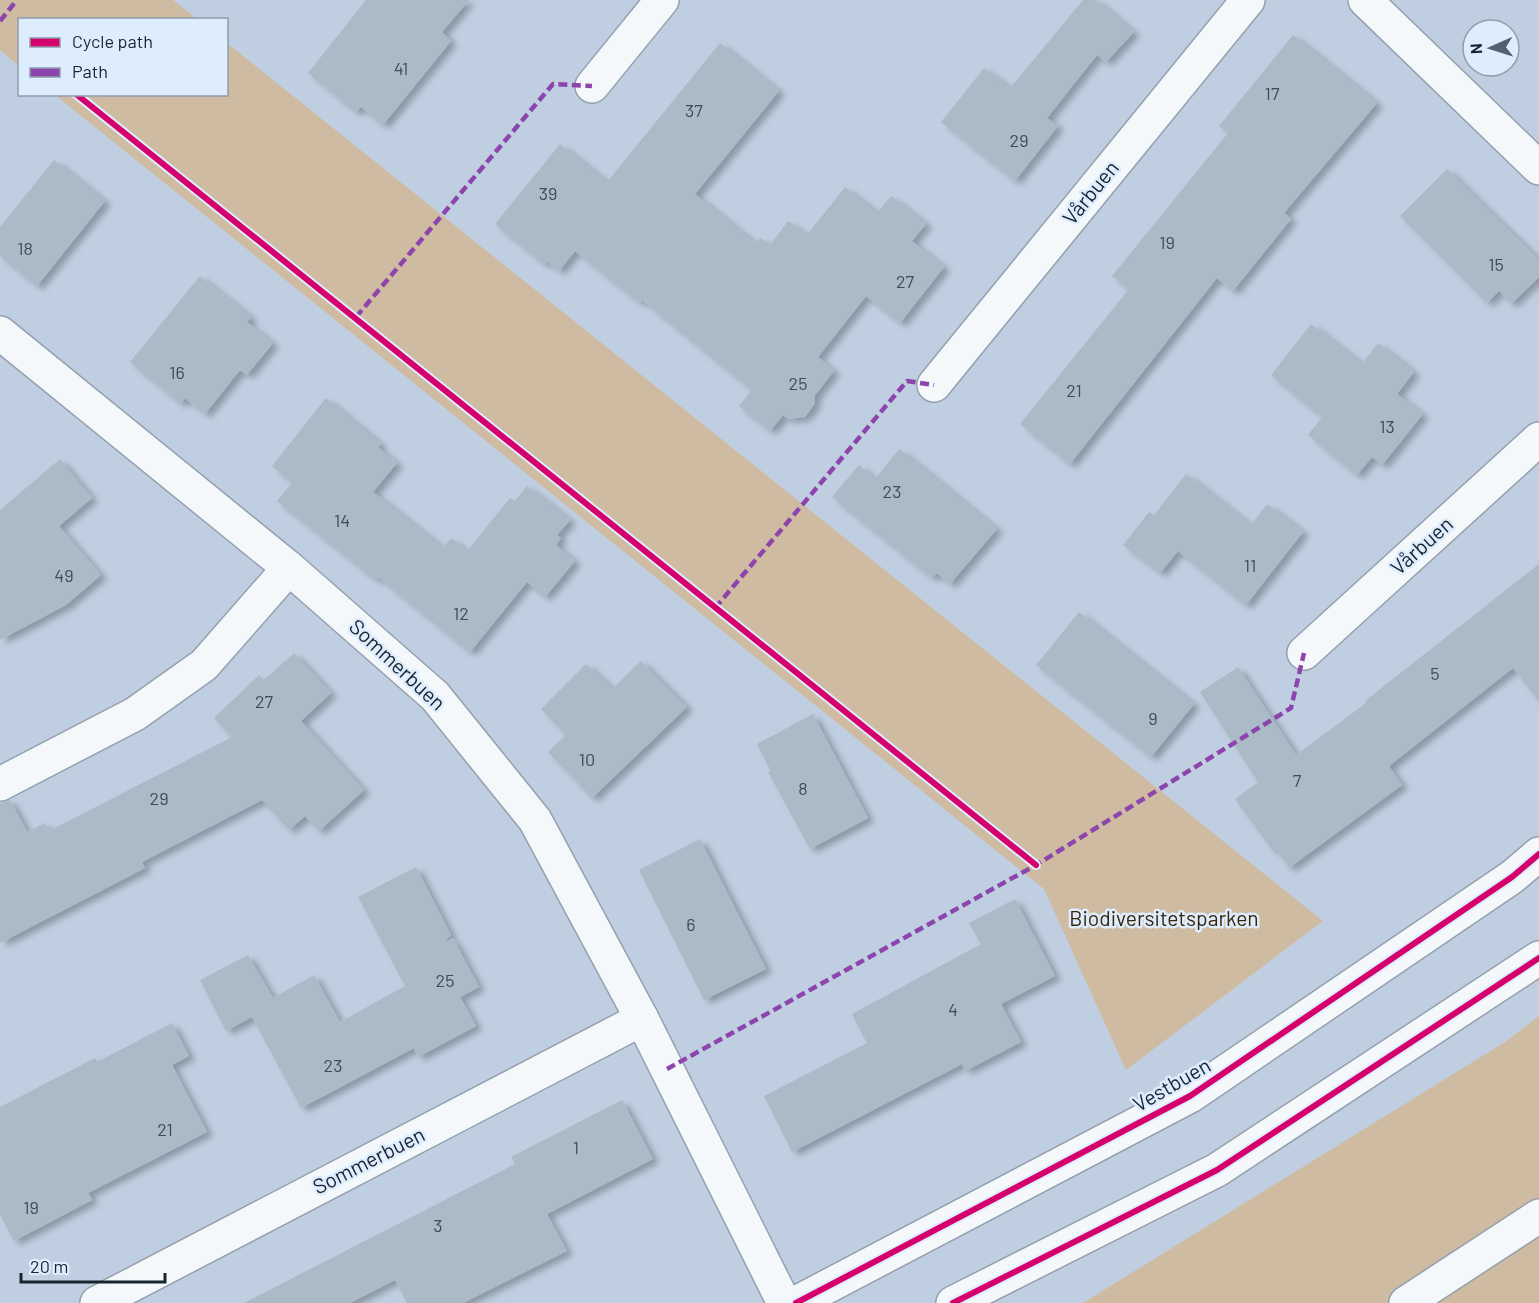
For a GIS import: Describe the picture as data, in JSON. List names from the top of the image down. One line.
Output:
{"streets":{"street":["Vårbuen","Sommerbuen","Vestbuen"]},"parks":["Biodiversitetsparken"],"house_numbers":["41","17","37","29","39","19","18","15","27","16","25","21","13","23","14","11","49","12","5","27","9","10","7","8","29","6","25","4","23","21","1","19","3"],"legend":["Cycle path","Path"],"scale_bar":"20 m","north":"left"}
